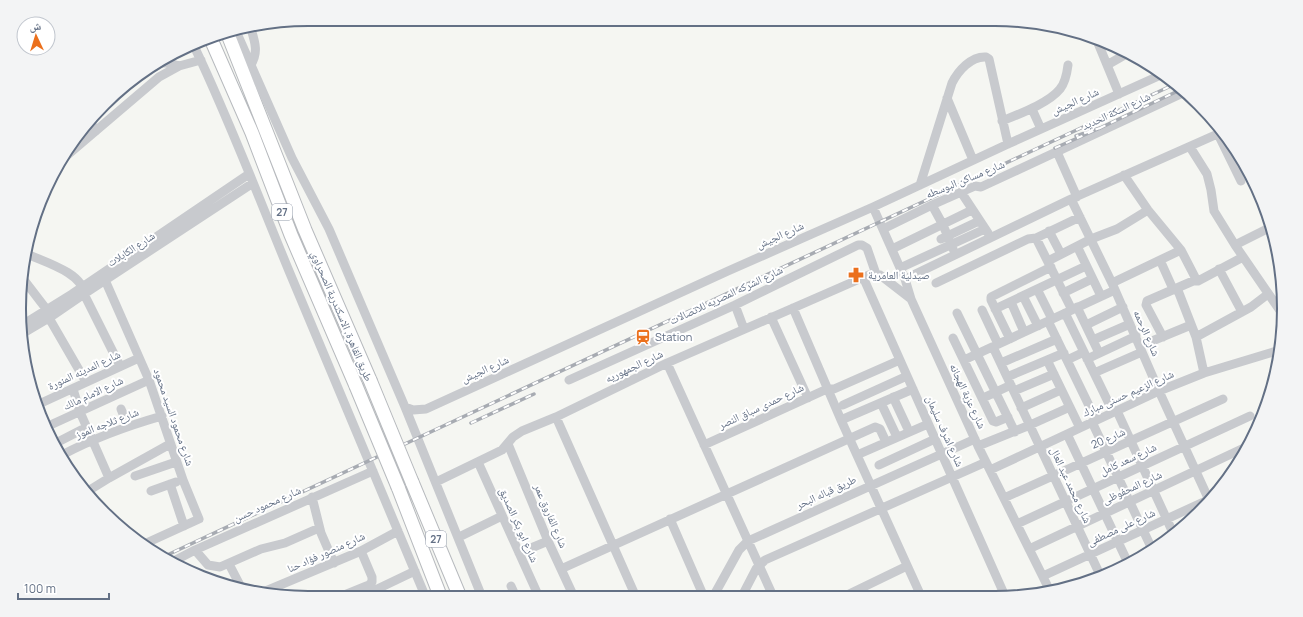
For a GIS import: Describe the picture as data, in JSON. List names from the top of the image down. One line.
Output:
{"streets":{"highway":["27","طريق القاهرة, الاسكندرية الصحراوي"],"street":["شارع الجيش","شارع السكة الحديد","شارع مساكن البوسطه","شارع الكابلات","شارع الشركه المصريه للاتصالات","شارع الرحمه","شارع الجمهوريه","شارع المدينه المنورة","شارع الامام مالك","شارع الزعيم حسنى مبارك","شارع عزبة الهجانه","شارع حمدى سباق النصر","شارع محمود السيد محمود","شارع ثلاجه الموز","شارع اشرف سليمان","شارع 20","شارع سعد كامل","شارع محمد عبد العال","شارع المحفوظى","طريق قباله البحر","شارع محمود حسن","شارع الفاروق عمر","شارع ابو بكر الصديق","شارع على مصطفى","شارع منصور فؤاد حنا"]},"crossings":[["شارع الجيش","شارع عزبة الهجانه"],["شارع السكة الحديد","شارع مساكن البوسطه"],["شارع السكة الحديد","شارع الرحمه"],["شارع مساكن البوسطه","شارع الرحمه"],["شارع مساكن البوسطه","شارع عزبة الهجانه"],["شارع الكابلات","شارع محمود السيد محمود"],["شارع الشركه المصريه للاتصالات","شارع الجمهوريه"],["شارع الرحمه","شارع الزعيم حسنى مبارك"],["شارع الرحمه","شارع 20"],["شارع الرحمه","شارع سعد كامل"],["شارع الرحمه","شارع المحفوظى"],["شارع الجمهوريه","شارع اشرف سليمان"],["شارع الجمهوريه","شارع الفاروق عمر"],["شارع الجمهوريه","شارع ابو بكر الصديق"],["شارع المدينه المنورة","شارع محمود السيد محمود"],["شارع الامام مالك","شارع محمود السيد محمود"],["شارع الزعيم حسنى مبارك","شارع عزبة الهجانه"],["شارع الزعيم حسنى مبارك","شارع محمد عبد العال"],["شارع عزبة الهجانه","شارع 20"],["شارع عزبة الهجانه","شارع سعد كامل"],["شارع عزبة الهجانه","شارع المحفوظى"],["شارع عزبة الهجانه","طريق قباله البحر"],["شارع عزبة الهجانه","شارع على مصطفى"],["شارع حمدى سباق النصر","شارع اشرف سليمان"],["شارع محمود السيد محمود","شارع ثلاجه الموز"],["شارع اشرف سليمان","طريق قباله البحر"],["شارع 20","شارع محمد عبد العال"],["شارع سعد كامل","شارع محمد عبد العال"],["شارع محمد عبد العال","شارع المحفوظى"],["شارع محمد عبد العال","طريق قباله البحر"],["شارع محمد عبد العال","شارع على مصطفى"]],"places":{"pharmacy":["صيدلية العامرية"],"station":["Station"]},"scale_bar":"100 m","north":"top"}
